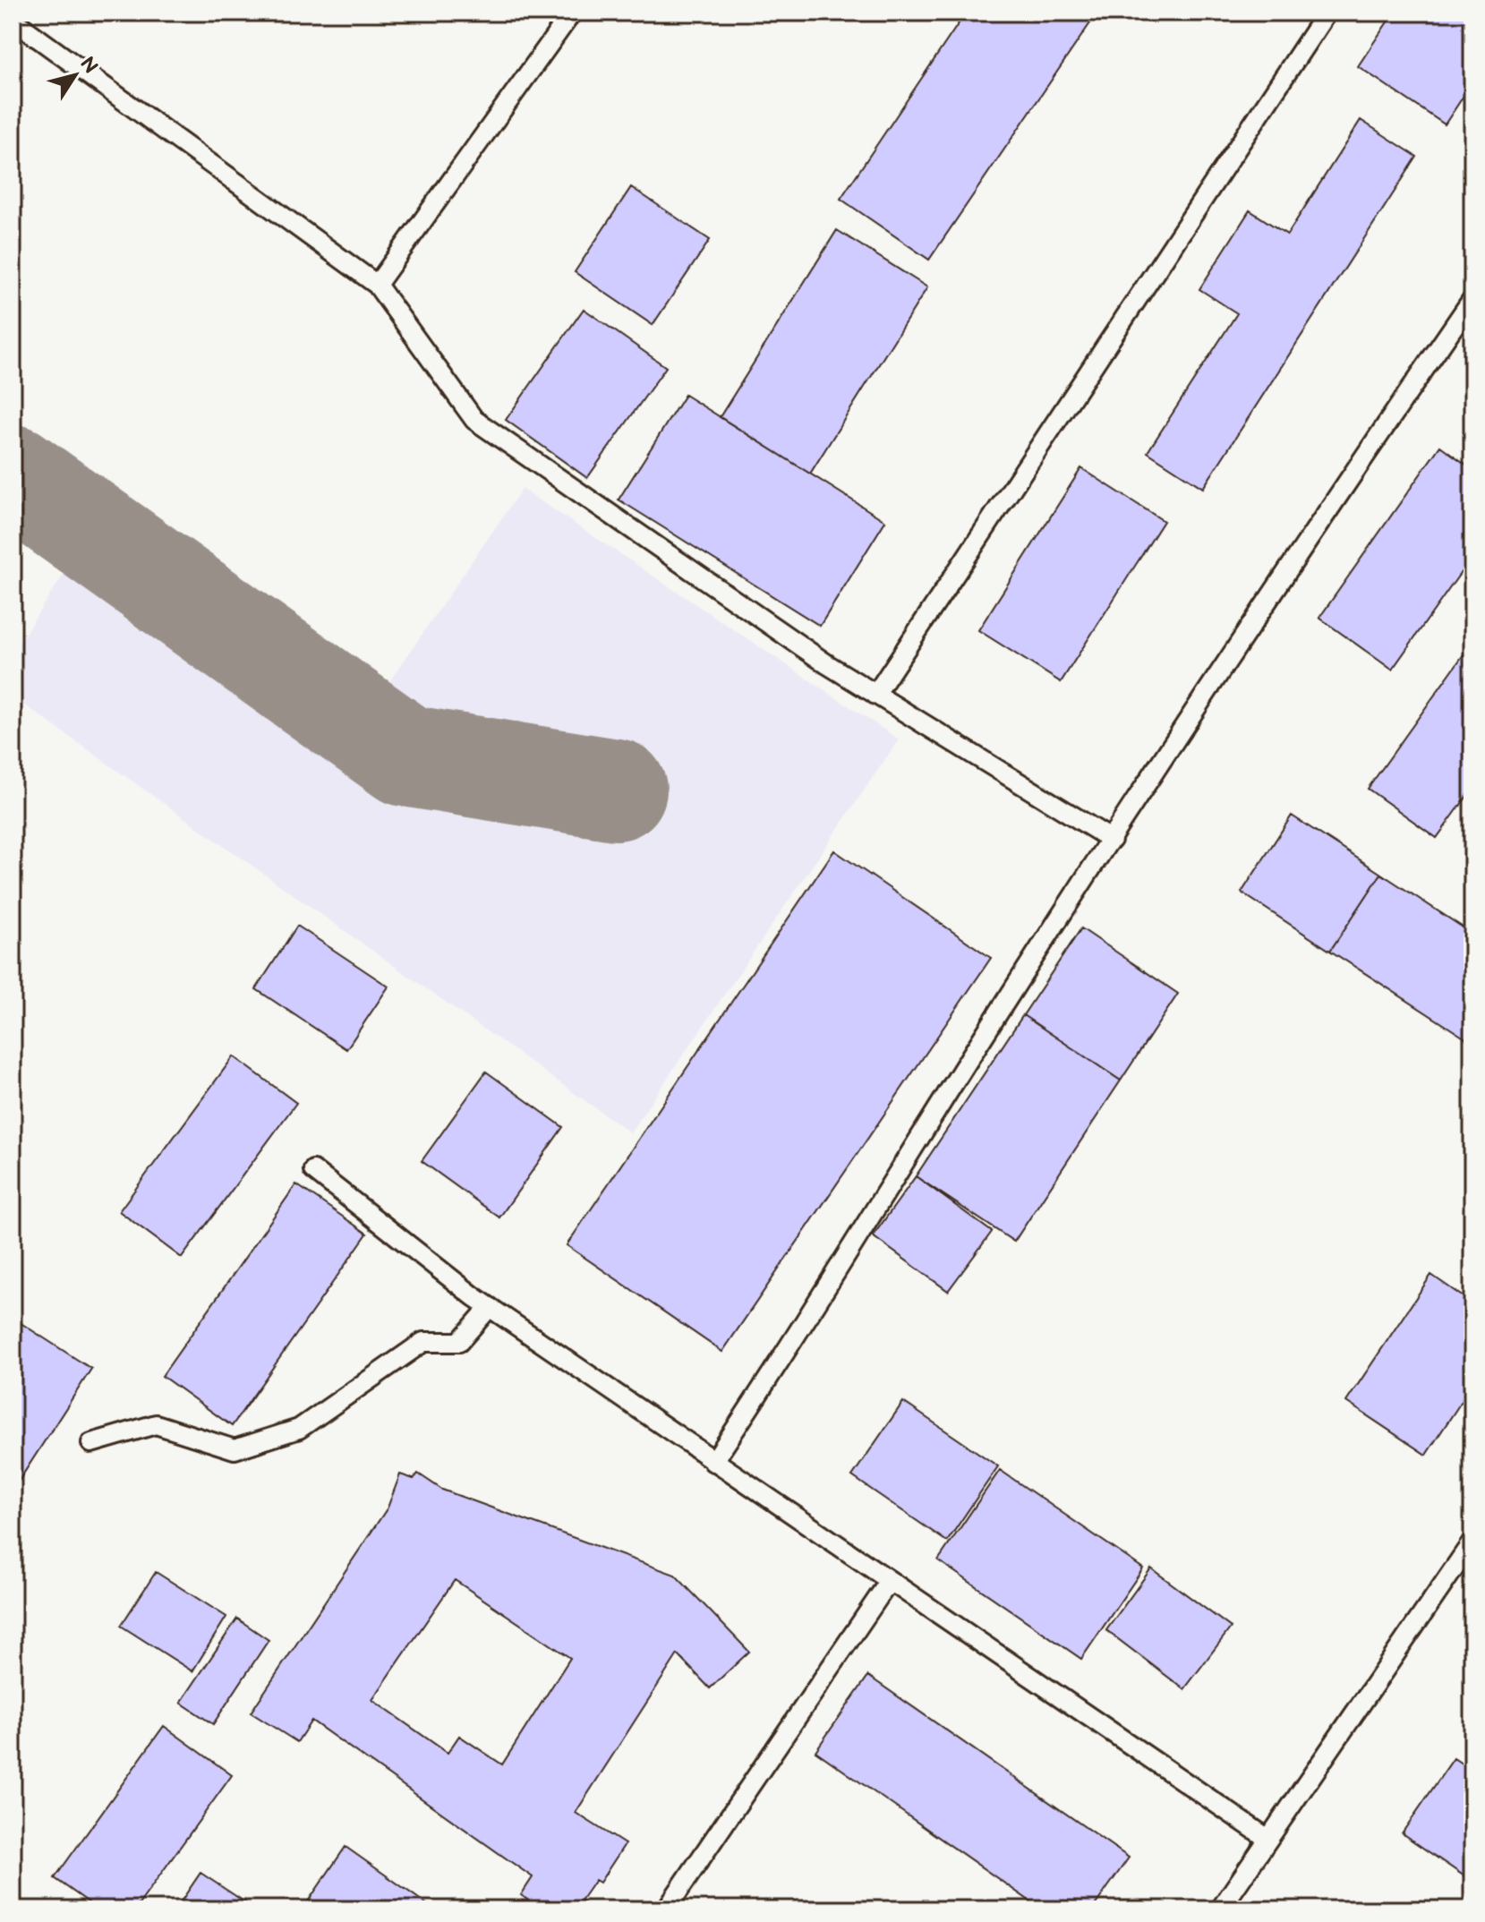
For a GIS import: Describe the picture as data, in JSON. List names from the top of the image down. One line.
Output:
{"north":"top right"}
